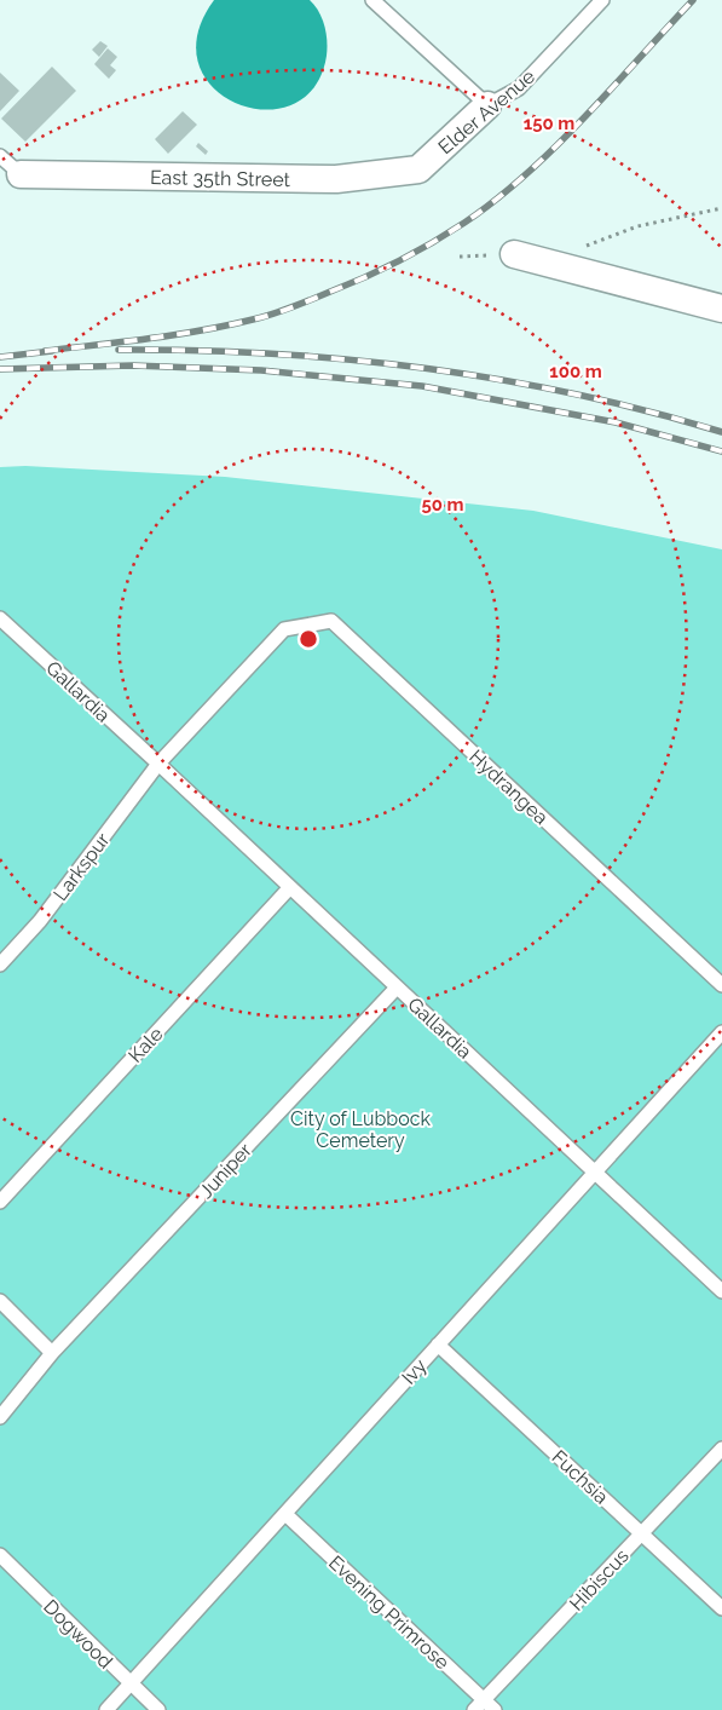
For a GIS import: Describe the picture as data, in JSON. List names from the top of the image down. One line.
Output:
{"streets":{"street":["Elder Avenue","East 35th Street"],"lane":["Gallardia","Hydrangea","Larkspur","Kale","Juniper","Ivy","Fuchsia","Hibiscus","Evening Primrose","Dogwood"]},"crossings":[["Elder Avenue","East 35th Street"],["Gallardia","Hydrangea"],["Gallardia","Larkspur"],["Gallardia","Kale"],["Gallardia","Juniper"],["Gallardia","Ivy"],["Hydrangea","Larkspur"],["Ivy","Fuchsia"],["Ivy","Evening Primrose"],["Ivy","Dogwood"],["Fuchsia","Hibiscus"],["Hibiscus","Evening Primrose"]],"parks":["City of Lubbock Cemetery"],"rings":["150 m","100 m","50 m"]}
